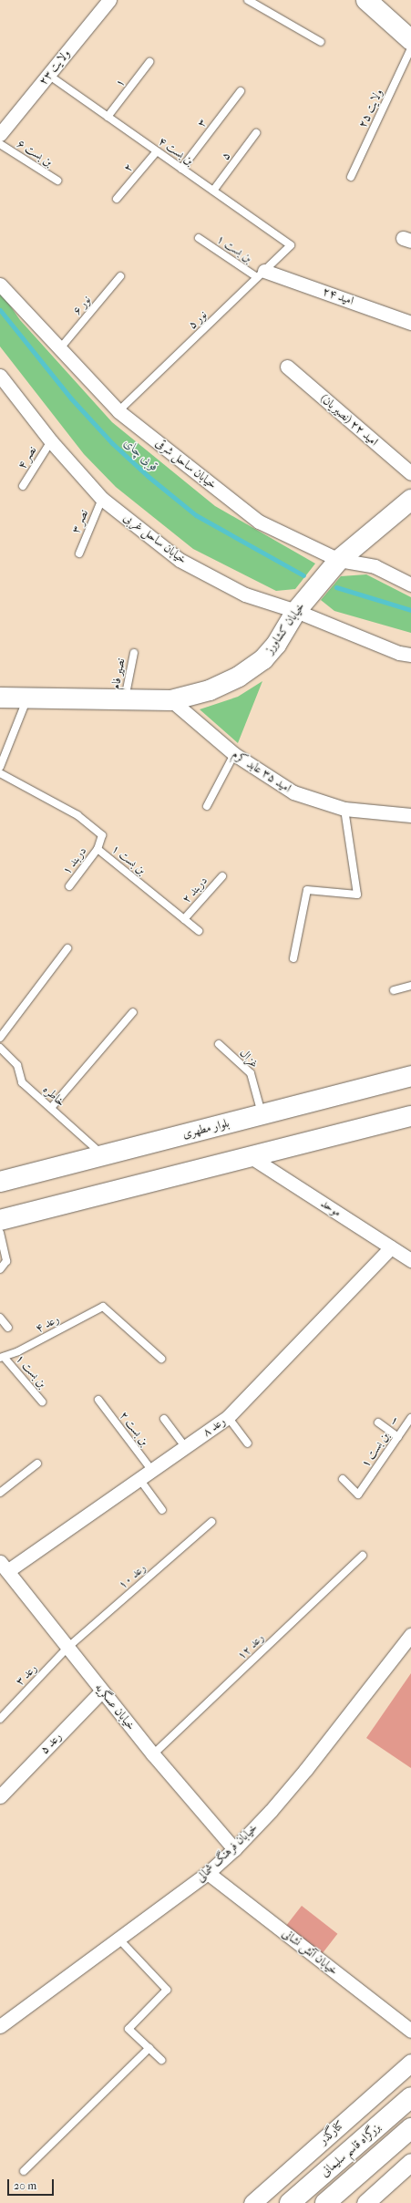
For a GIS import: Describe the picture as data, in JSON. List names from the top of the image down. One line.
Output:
{"streets":{"main road":["خیابان کشاورز","بلوار مطهری","بزرگراه قاسم سلیمانی"],"street":["ولایت ۲۳","امید ۲۴","امید ۲۲ (نصیریان)","خیابان ساحل شرقی","خیابان ساحل غربی","امید ۳۵ عابد کرم","موحد","رعد ۸","خیابان عسگریه","رعد ۵","خیابان فرهنگ شمالی","خیابان آتش نشانی","کنارگذر"],"lane":["۱","ولایت ۲۵","۳","بن بست ۴","بن بست ۶","۵","۲","بن بست ۱","نور ۶","نور ۵","نصر ۴","نصر ۳","نصیر فام","دربند ۱","دربند ۲","غزال","خاطره","رعد ۴","بن بست ۲","رعد ۱۰","رعد ۱۲","رعد ۳"]},"crossings":[["ولایت ۲۳","بن بست ۴"],["۱","بن بست ۴"],["۱","بن بست ۱"],["۳","بن بست ۴"],["بن بست ۴","۵"],["بن بست ۴","۲"],["بن بست ۴","نور ۵"],["بن بست ۱","امید ۲۴"],["بن بست ۱","نور ۵"],["بن بست ۱","دربند ۱"],["بن بست ۱","دربند ۲"],["بن بست ۱","رعد ۴"],["امید ۲۴","نور ۵"],["نور ۶","خیابان ساحل شرقی"],["نور ۵","خیابان ساحل شرقی"],["نصر ۴","خیابان ساحل غربی"],["خیابان ساحل شرقی","خیابان کشاورز"],["نصر ۳","خیابان ساحل غربی"],["خیابان ساحل غربی","خیابان کشاورز"],["خیابان کشاورز","نصیر فام"],["خیابان کشاورز","امید ۳۵ عابد کرم"],["غزال","بلوار مطهری"],["خاطره","بلوار مطهری"],["موحد","رعد ۸"],["رعد ۸","بن بست ۲"],["رعد ۸","خیابان عسگریه"],["رعد ۱۰","رعد ۳"],["رعد ۱۰","خیابان عسگریه"],["رعد ۱۲","خیابان عسگریه"],["رعد ۳","خیابان عسگریه"],["خیابان عسگریه","رعد ۵"],["خیابان عسگریه","خیابان فرهنگ شمالی"],["خیابان فرهنگ شمالی","خیابان آتش نشانی"]],"water":["قوبی چای"],"scale_bar":"20 m"}
